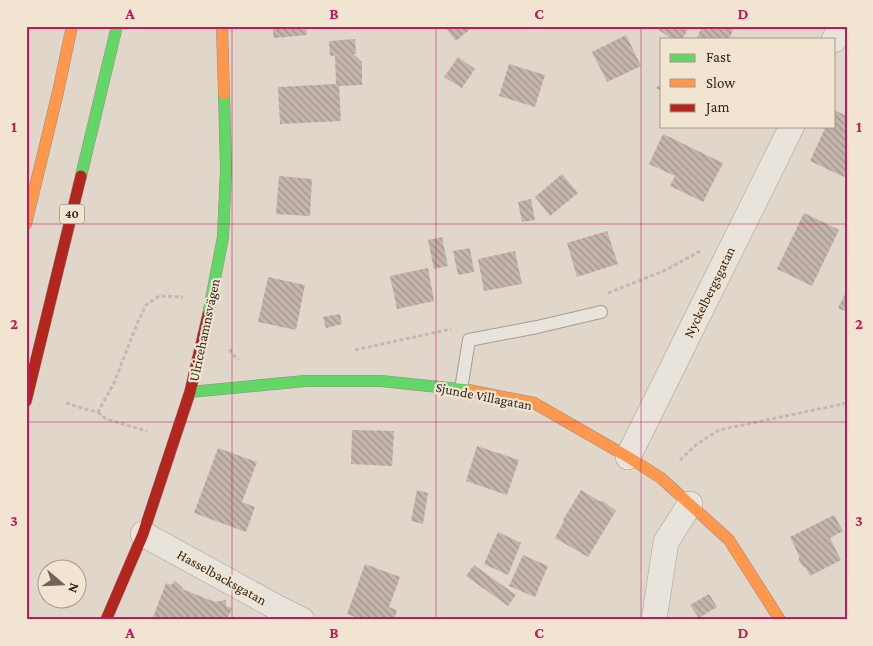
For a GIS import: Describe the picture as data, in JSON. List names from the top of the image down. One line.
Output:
{"streets":{"main road":["40","Ulricehamnsvägen","Sjunde Villagatan"],"street":["Nyckelbergsgatan","Hasselbacksgatan"]},"crossings":[["Nyckelbergsgatan","Sjunde Villagatan"],["Ulricehamnsvägen","Sjunde Villagatan"],["Ulricehamnsvägen","Hasselbacksgatan"]],"legend":["Fast","Slow","Jam"],"north":"right","grid":{"columns":["A","B","C","D"],"rows":["1","2","3"]}}
